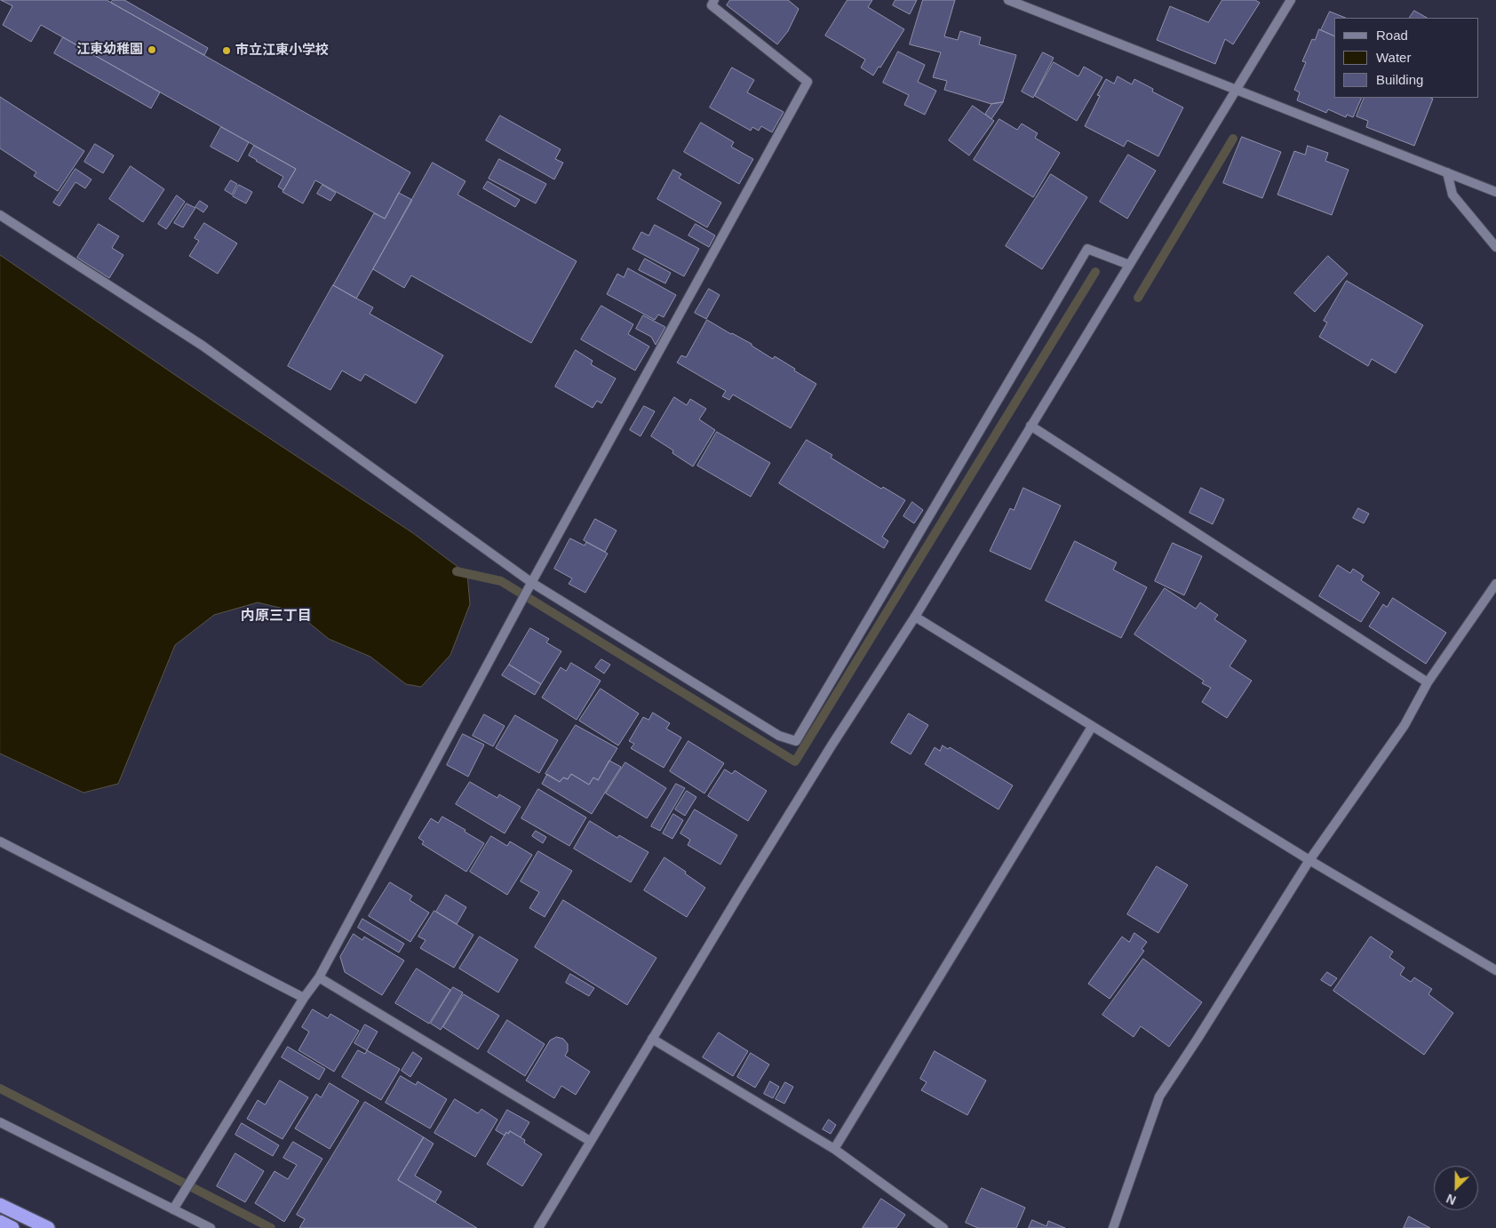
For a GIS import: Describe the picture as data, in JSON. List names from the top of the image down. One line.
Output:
{"districts":["内原三丁目"],"places":["江東幼稚園","市立江東小学校"],"legend":["Road","Water","Building"],"north":"bottom left"}
